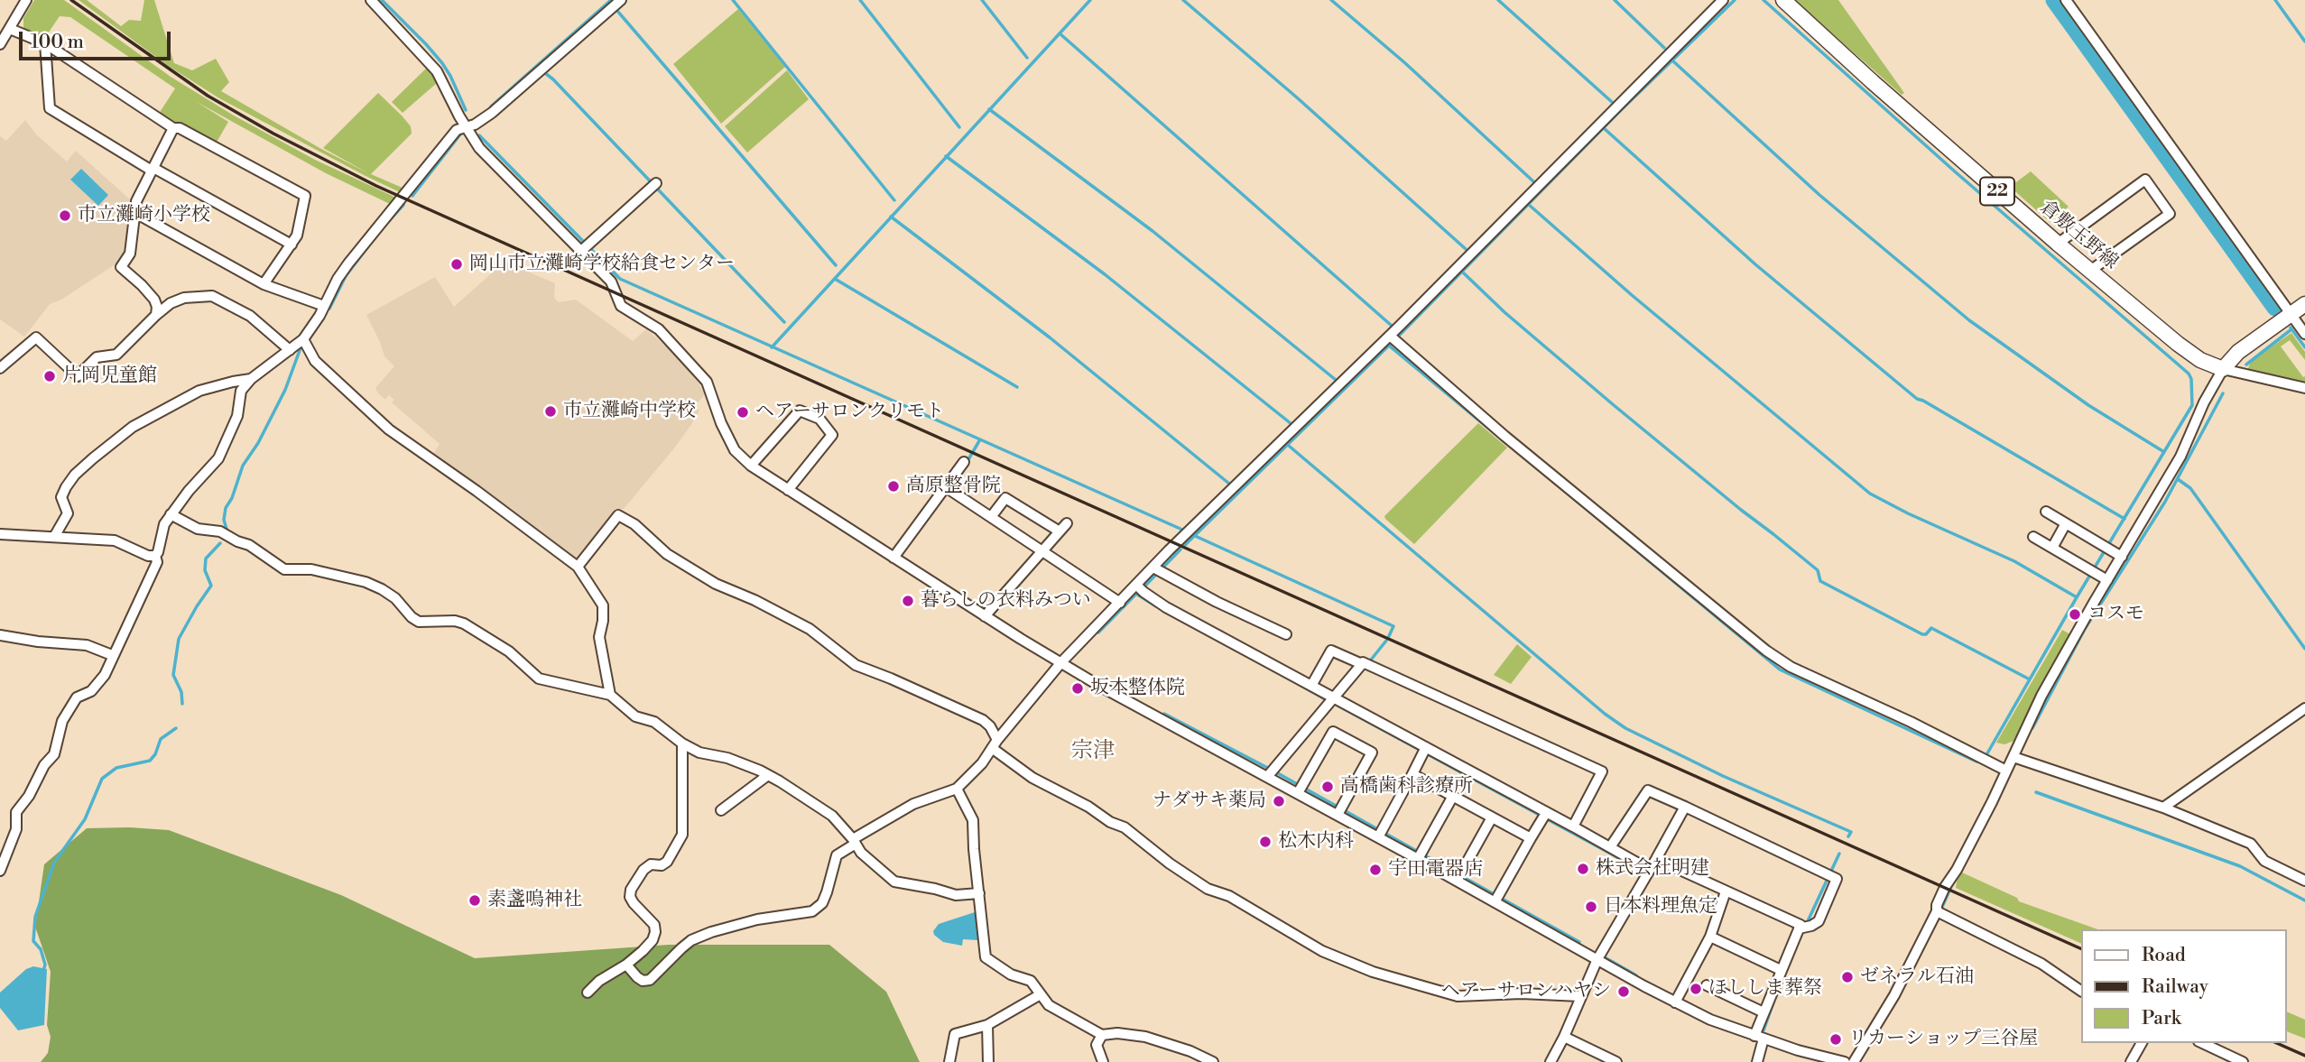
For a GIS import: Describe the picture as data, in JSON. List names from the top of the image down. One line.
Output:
{"streets":{"main road":["22","倉敷玉野線"]},"districts":["宗津"],"places":["市立灘崎小学校","岡山市立灘崎学校給食センター","片岡児童館","市立灘崎中学校","ヘアーサロンクリモト","高原整骨院","暮らしの衣料みつい","コスモ","坂本整体院","高橋歯科診療所","ナダサキ薬局","松木内科","株式会社明建","宇田電器店","素盞嗚神社","日本料理魚定","ゼネラル石油","ほししま葬祭","ヘアーサロンハヤシ","リカーショップ三谷屋"],"legend":["Road","Railway","Park"],"scale_bar":"100 m"}
